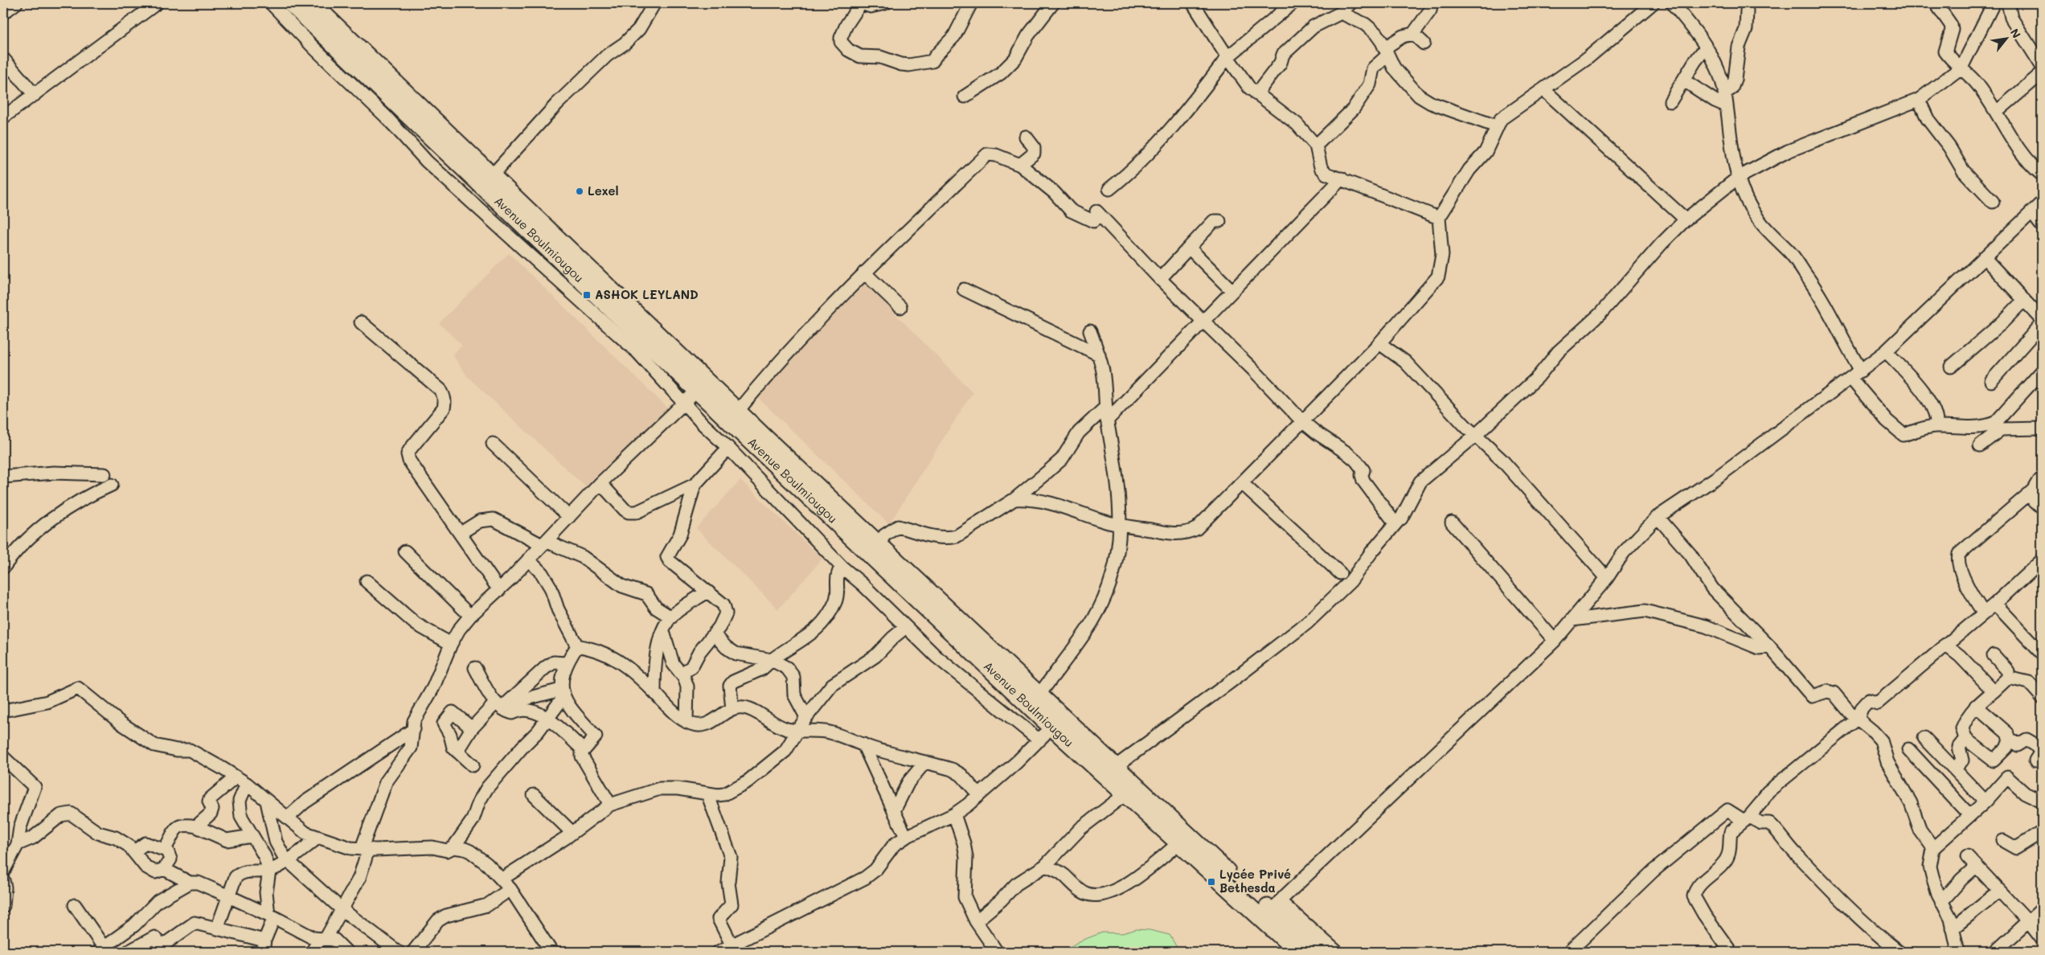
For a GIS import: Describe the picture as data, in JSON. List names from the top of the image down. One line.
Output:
{"streets":{"highway":["Avenue Boulmiougou"]},"places":{"other":["Lexel"],"transit":["ASHOK LEYLAND","Lycée Privé Bethesda"]},"north":"top right"}
